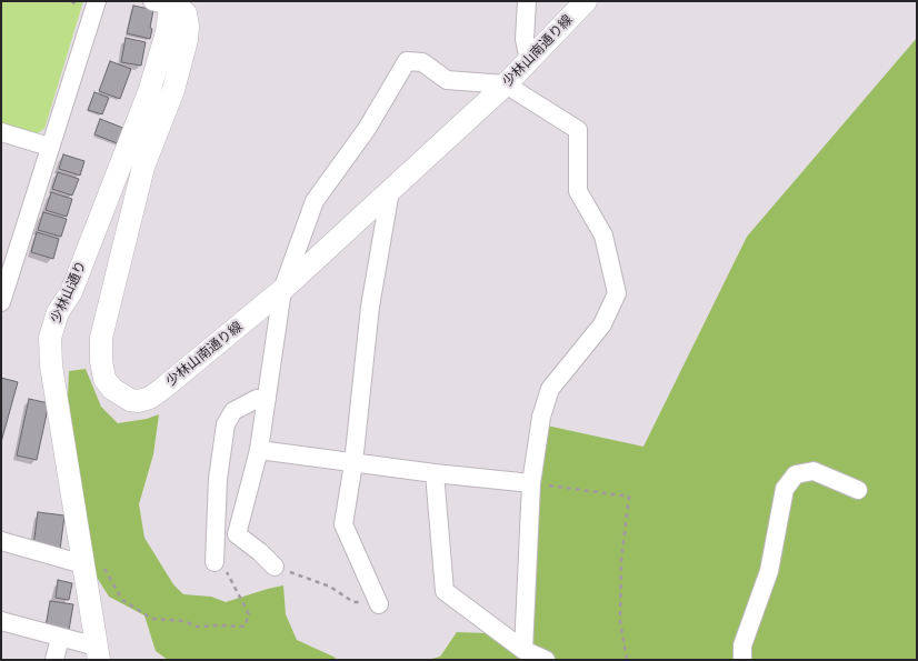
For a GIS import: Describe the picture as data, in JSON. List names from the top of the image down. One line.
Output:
{"streets":{"street":["少林山南通り線","少林山通り"]},"crossings":[["少林山南通り線","少林山通り"]]}
